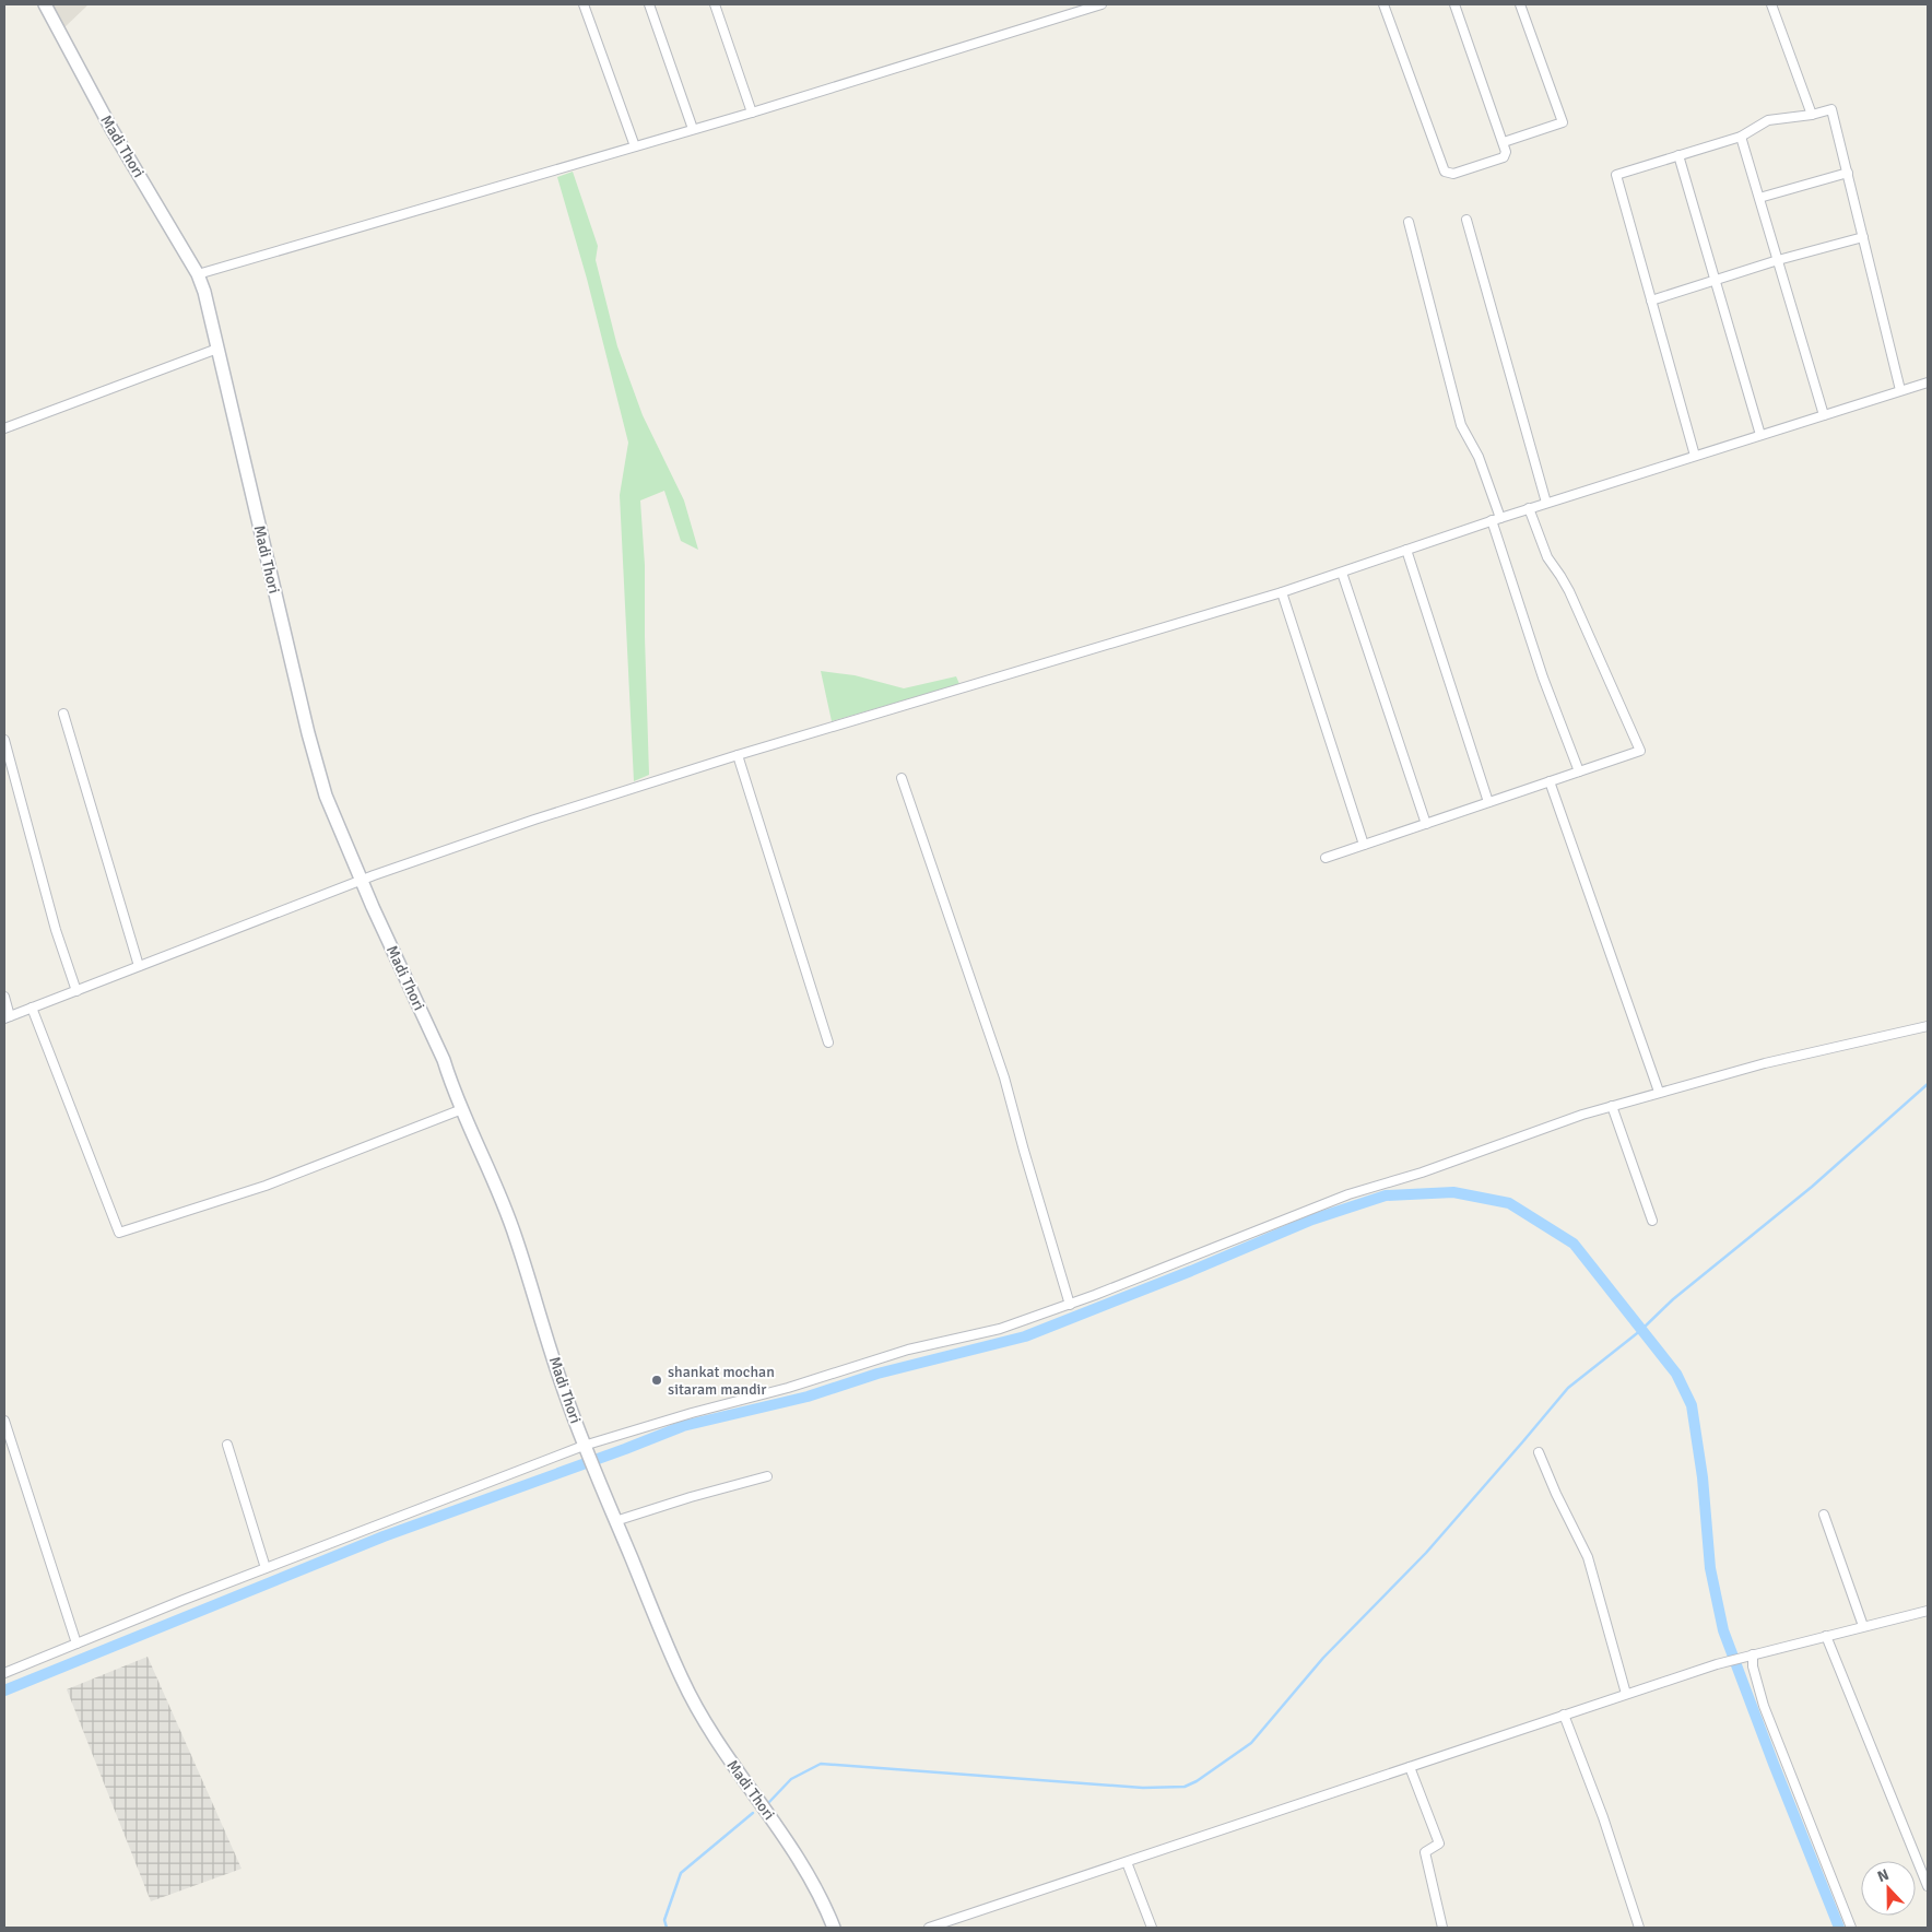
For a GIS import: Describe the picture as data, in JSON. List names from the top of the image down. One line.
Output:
{"streets":{"main road":["Madi Thori"]},"places":["shankat mochan sitaram mandir"],"north":"top"}
